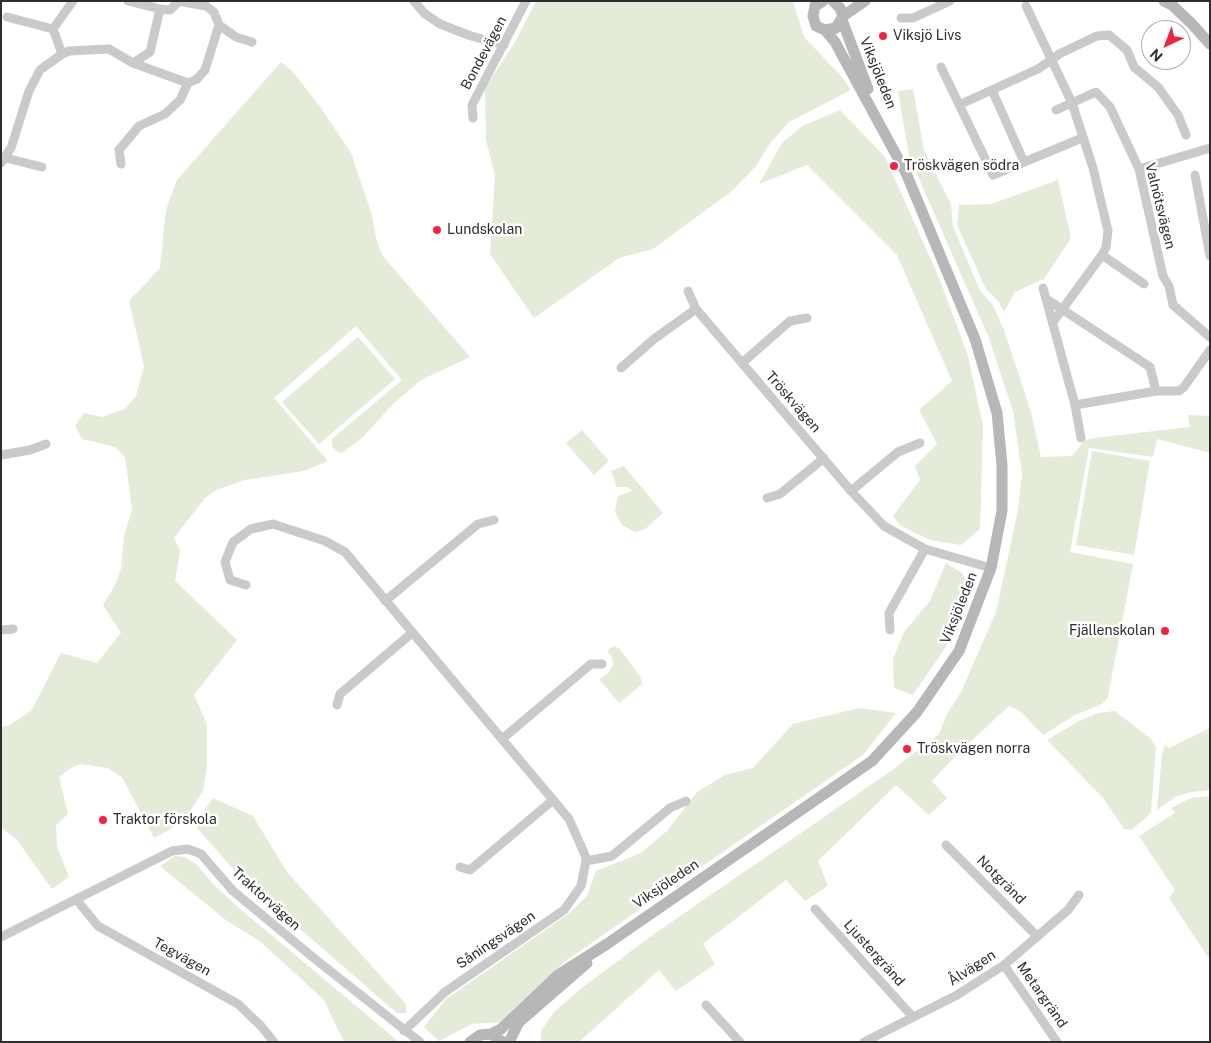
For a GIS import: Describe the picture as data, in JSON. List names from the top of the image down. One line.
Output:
{"streets":{"main road":["Viksjöleden"],"street":["Bondevägen","Valnötsvägen","Tröskvägen","Notgränd","Traktorvägen","Såningsvägen","Ljustergränd","Tegvägen","Ålvägen","Metargränd"]},"crossings":[["Viksjöleden","Tröskvägen"],["Notgränd","Ålvägen"],["Traktorvägen","Såningsvägen"],["Traktorvägen","Tegvägen"],["Ljustergränd","Ålvägen"],["Ålvägen","Metargränd"]],"places":["Viksjö Livs","Tröskvägen södra","Lundskolan","Fjällenskolan","Tröskvägen norra","Traktor förskola"],"north":"bottom left"}
